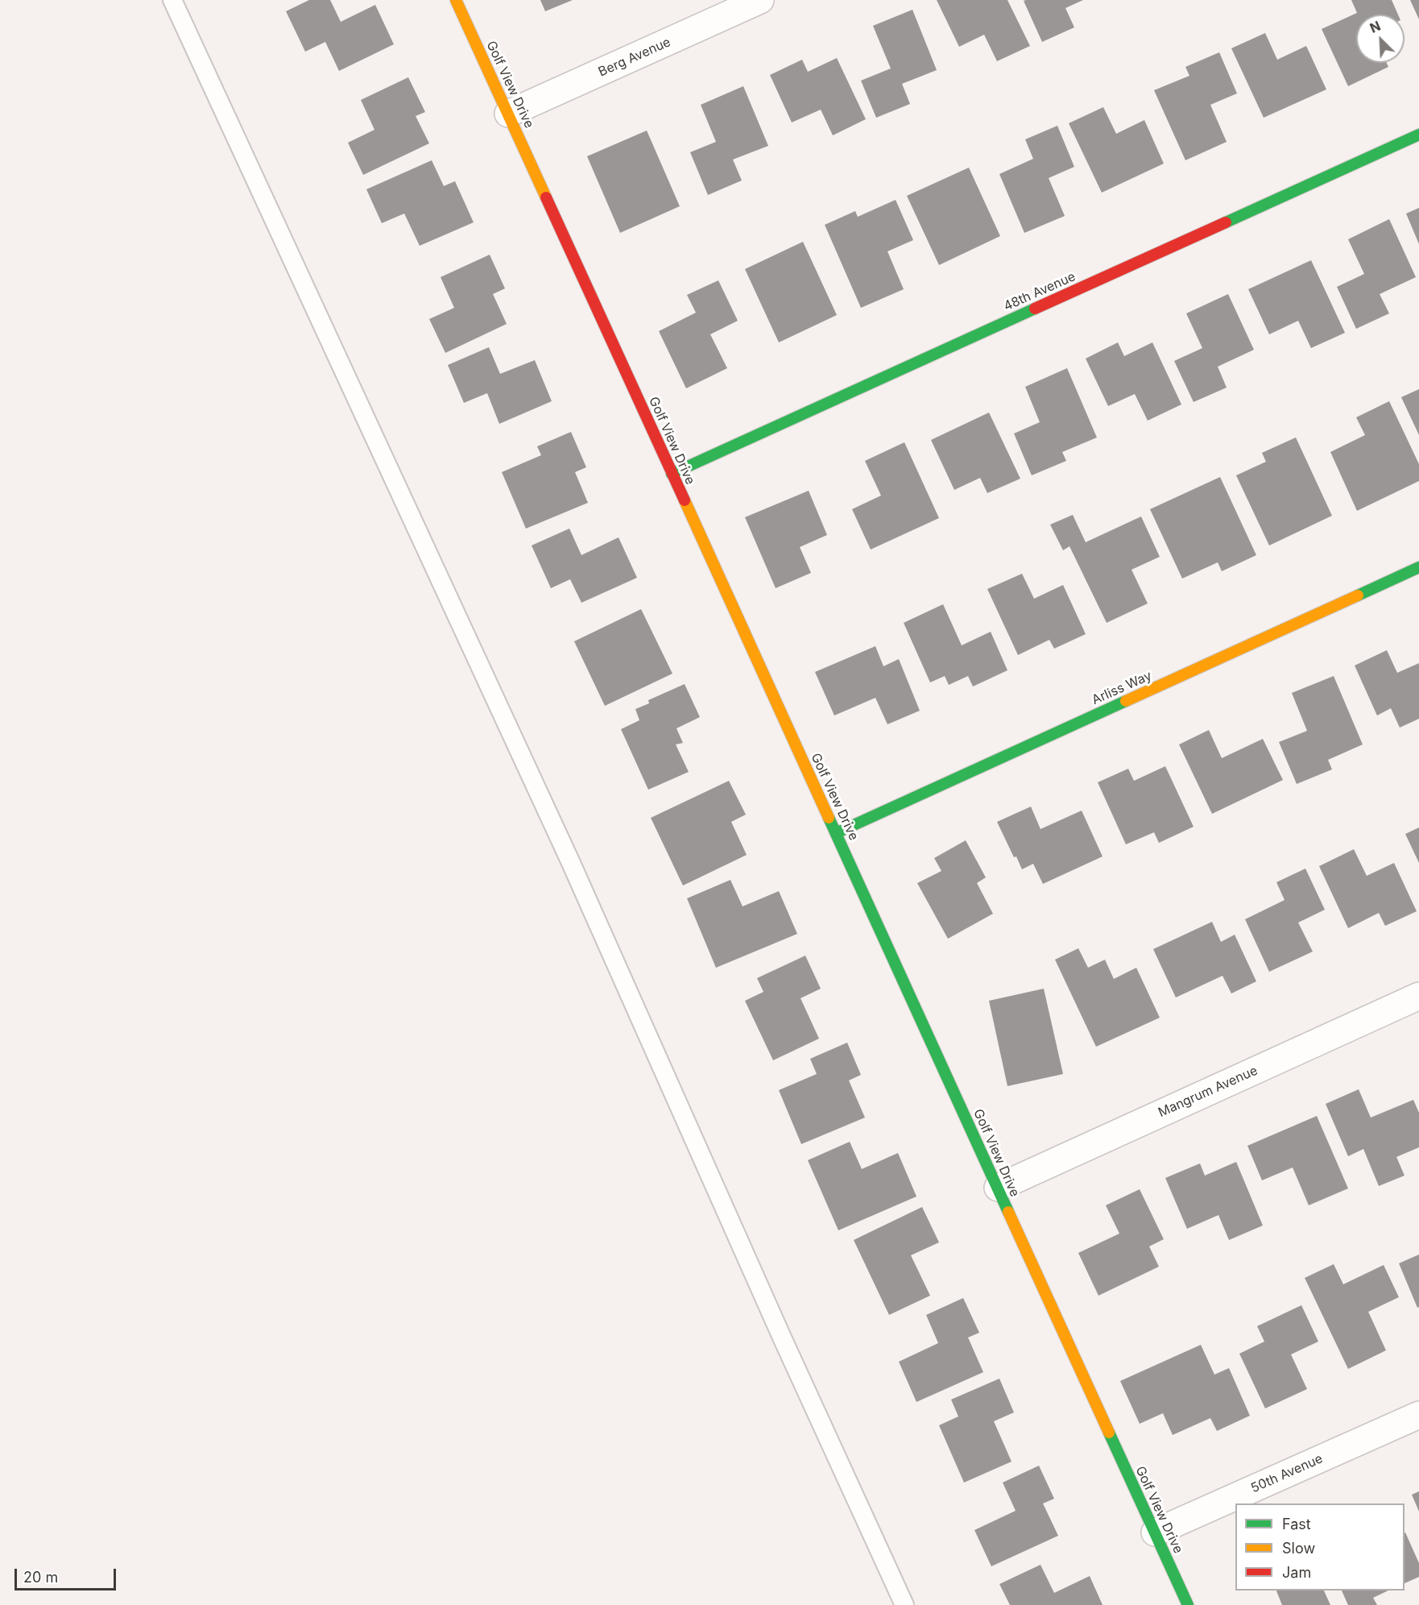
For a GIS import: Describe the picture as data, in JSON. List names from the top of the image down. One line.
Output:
{"streets":{"street":["Berg Avenue","Golf View Drive","48th Avenue","Arliss Way","Mangrum Avenue","50th Avenue"]},"crossings":[["Berg Avenue","Golf View Drive"],["Golf View Drive","48th Avenue"],["Golf View Drive","Arliss Way"],["Golf View Drive","Mangrum Avenue"],["Golf View Drive","50th Avenue"]],"legend":["Fast","Slow","Jam"],"scale_bar":"20 m","north":"top left"}
